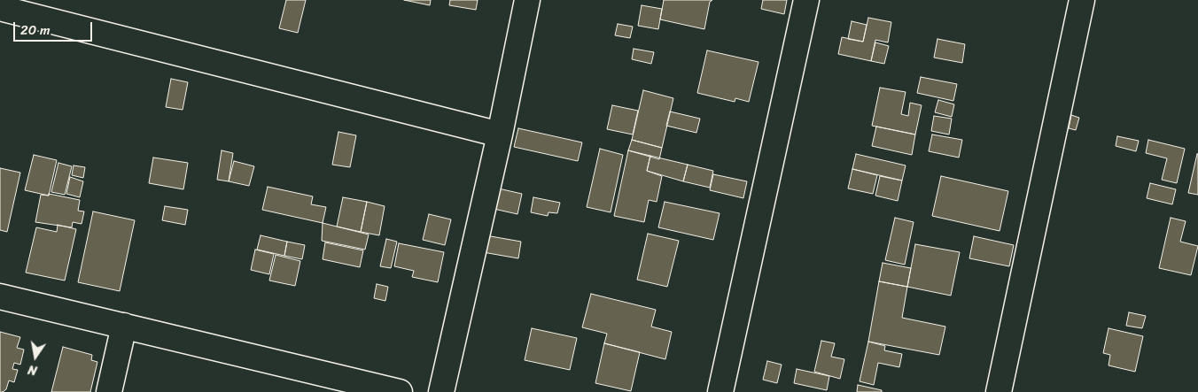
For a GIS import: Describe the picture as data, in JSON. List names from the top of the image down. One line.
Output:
{"scale_bar":"20 m","north":"bottom"}
